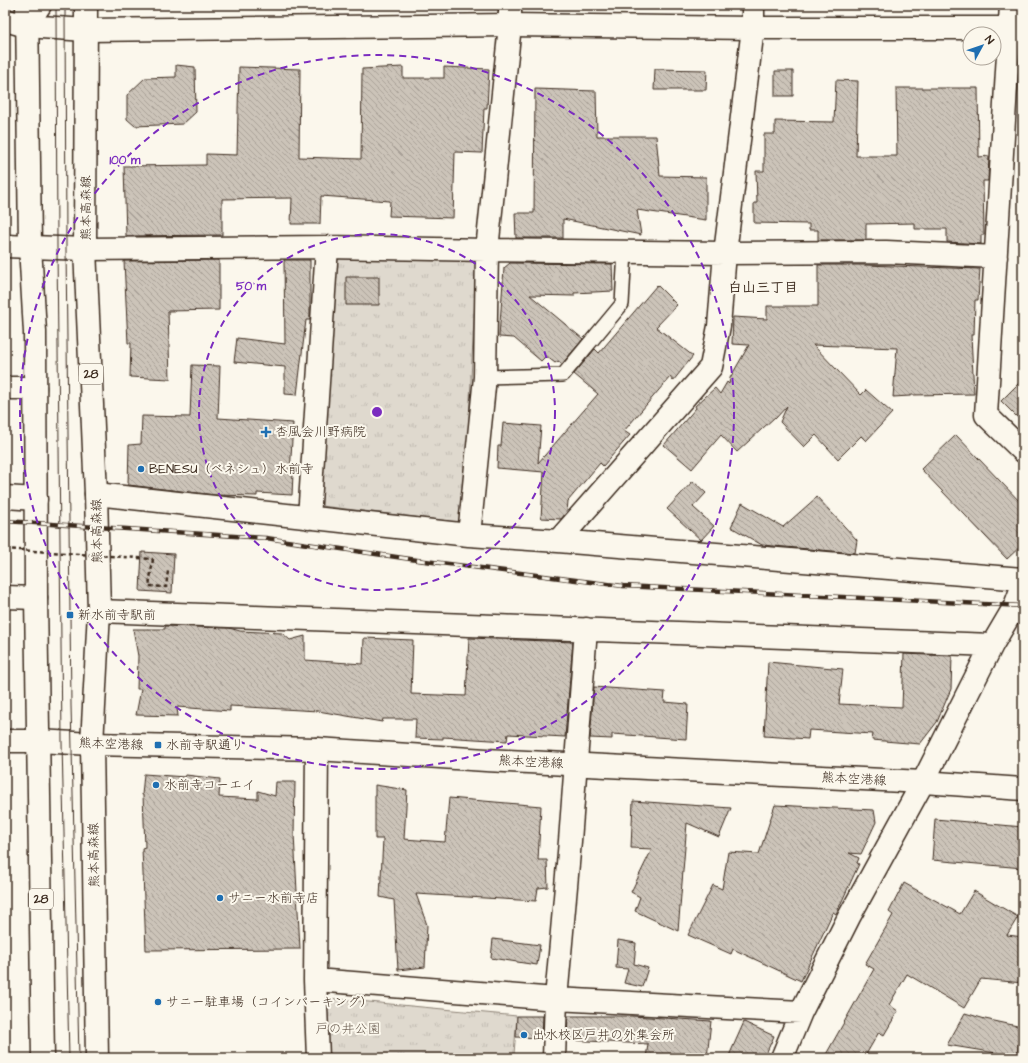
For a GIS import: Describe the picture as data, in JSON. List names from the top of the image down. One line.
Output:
{"streets":{"street":["熊本高森線","28","熊本空港線"]},"crossings":[["熊本高森線","熊本空港線"],["28","熊本空港線"]],"districts":["白山三丁目"],"parks":["戸の井公園"],"places":{"health":["杏風会川野病院"],"other":["BENESU（ベネシュ）水前寺","水前寺コーエイ","サニー水前寺店","サニー駐車場（コインパーキング）","出水校区戸井の外集会所"],"transit":["新水前寺駅前","水前寺駅通り"]},"north":"top right","rings":["100 m","50 m"]}
